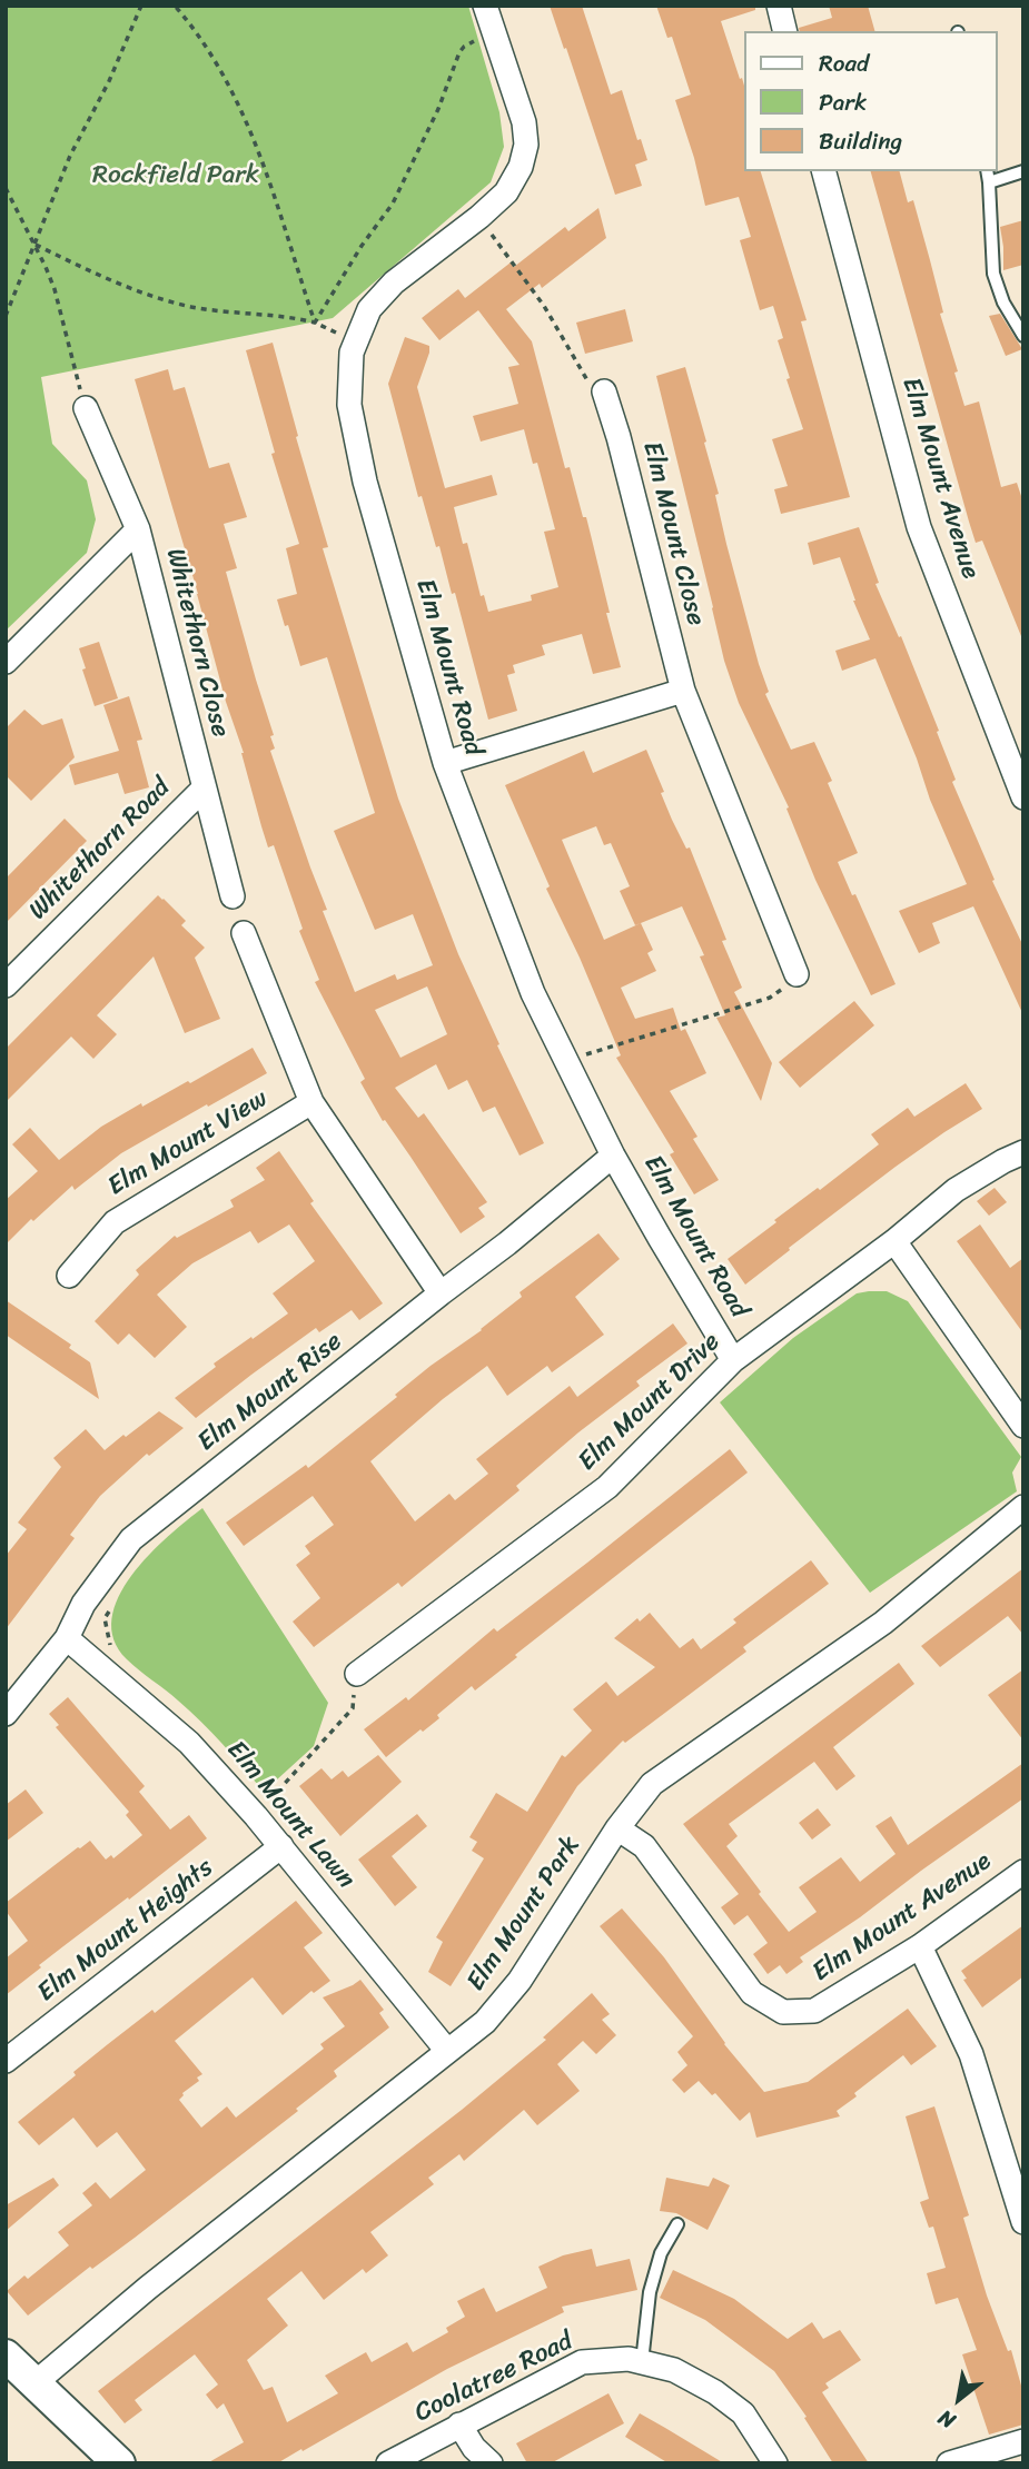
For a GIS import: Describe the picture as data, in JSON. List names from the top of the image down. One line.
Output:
{"streets":{"street":["Elm Mount Avenue","Elm Mount Close","Whitethorn Close","Elm Mount Road","Whitethorn Road","Elm Mount View","Elm Mount Rise","Elm Mount Drive","Elm Mount Lawn","Elm Mount Park","Elm Mount Heights","Coolatree Road"]},"crossings":[["Elm Mount Avenue","Elm Mount Park"],["Whitethorn Close","Whitethorn Road"],["Elm Mount Road","Elm Mount Rise"],["Elm Mount Road","Elm Mount Drive"],["Elm Mount Rise","Elm Mount Lawn"],["Elm Mount Lawn","Elm Mount Park"],["Elm Mount Lawn","Elm Mount Heights"]],"parks":["Rockfield Park"],"legend":["Road","Park","Building"],"north":"bottom left"}
